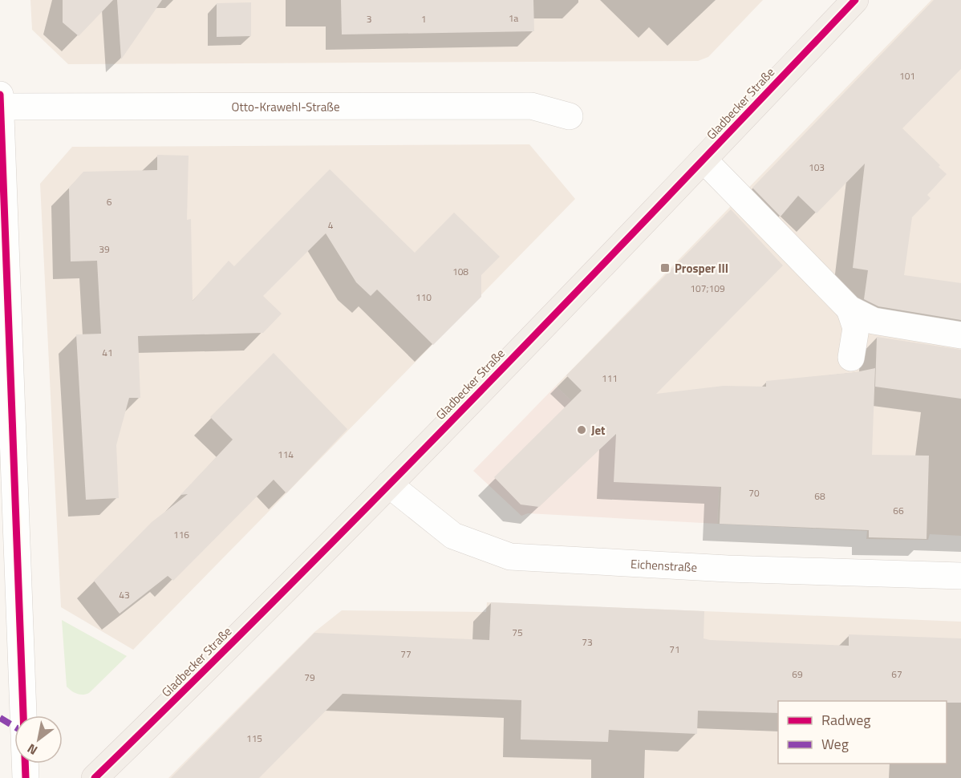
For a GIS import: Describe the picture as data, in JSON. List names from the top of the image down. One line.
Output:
{"streets":{"main road":["Gladbecker Straße"],"street":["Otto-Krawehl-Straße","Eichenstraße"]},"crossings":[["Gladbecker Straße","Eichenstraße"]],"places":{"transit":["Prosper III"],"other":["Jet"]},"house_numbers":["1a","3","1","101","103","6","4","39","108","107;109","110","41","111","114","70","68","66","116","43","75","73","71","77","69","67","79","115"],"legend":["Radweg","Weg"],"north":"bottom left"}
